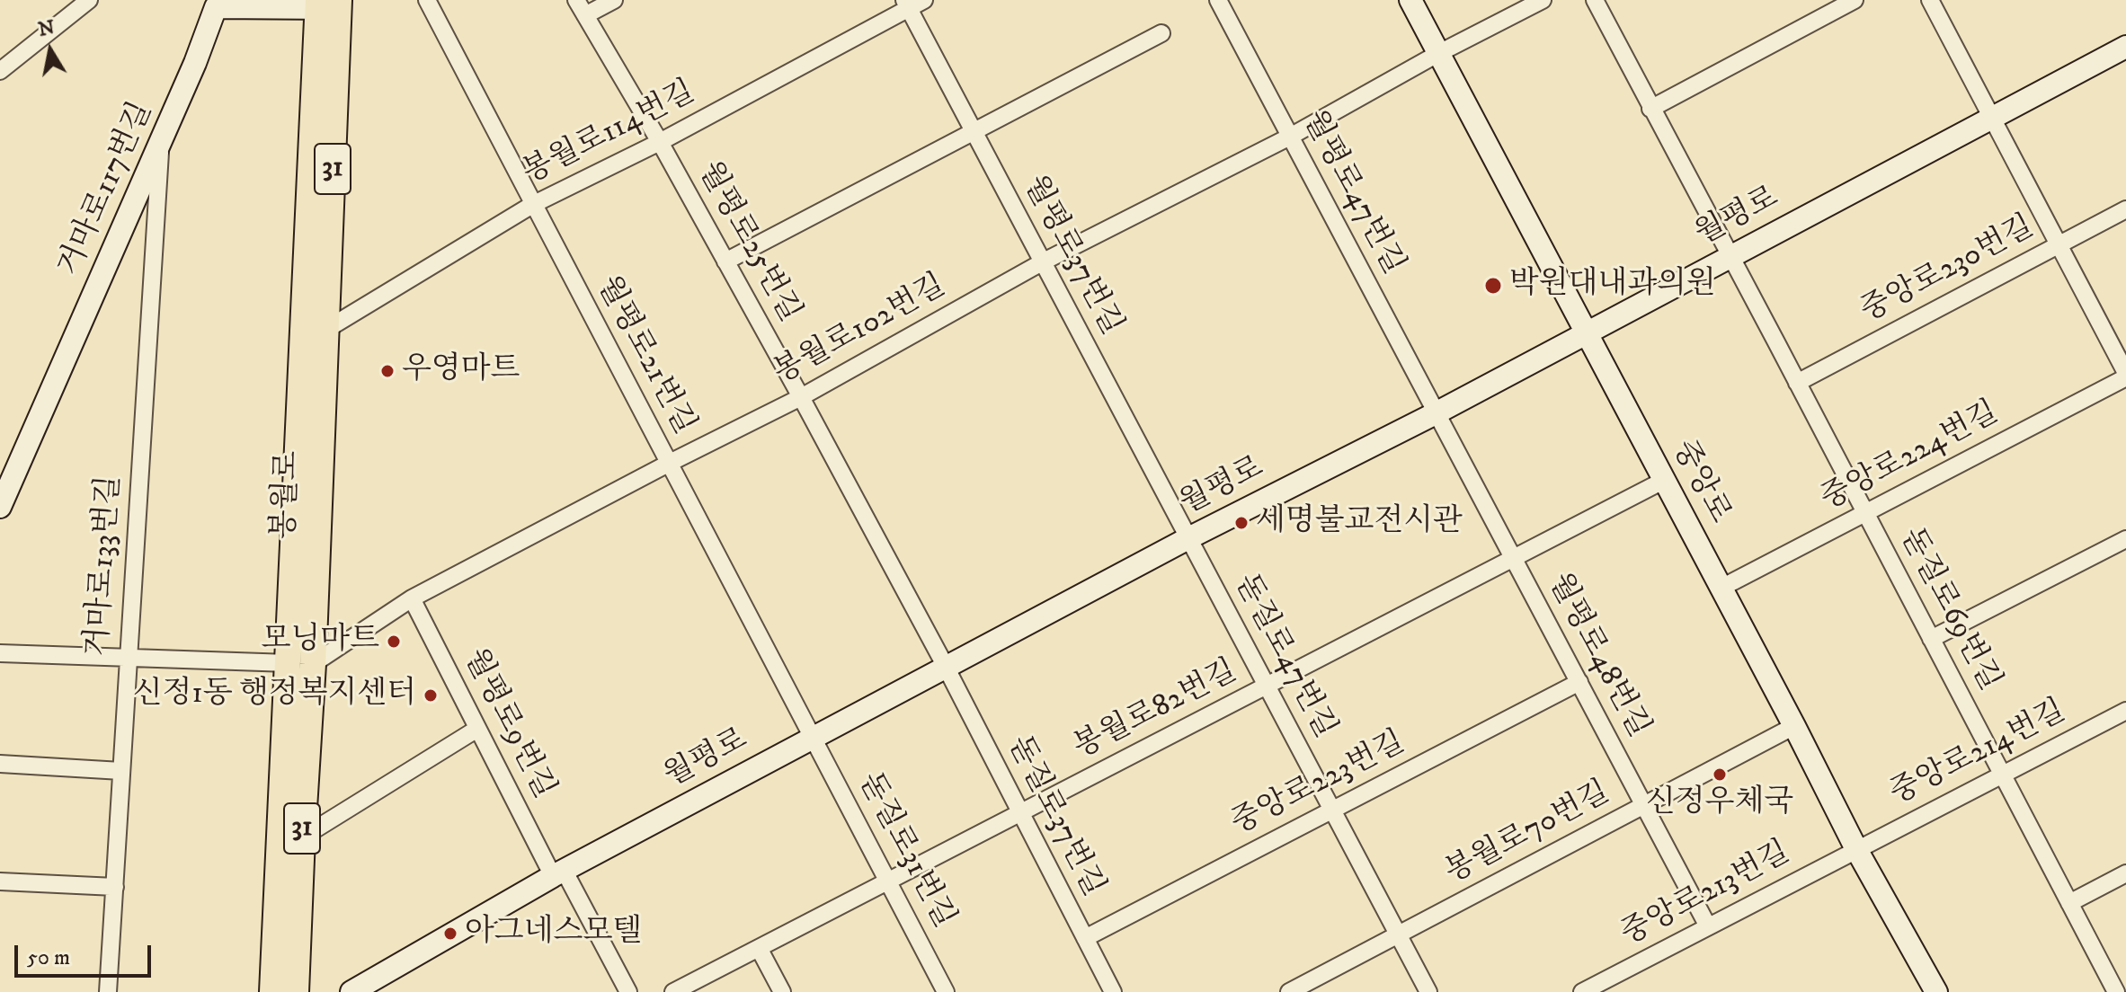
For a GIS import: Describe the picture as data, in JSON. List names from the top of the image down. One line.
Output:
{"streets":{"main road":["31","거마로117번길","월평로","중앙로","봉월로"],"street":["봉월로114번길","월평로47번길","월평로25번길","월평로37번길","중앙로230번길","봉월로102번길","월평로21번길","중앙로224번길","거마로133번길","돋질로69번길","월평로48번길","돋질로47번길","봉월로82번길","월평로9번길","중앙로214번길","중앙로223번길","돋질로37번길","봉월로70번길","돋질로31번길","중앙로213번길"]},"crossings":[["봉월로114번길","월평로25번길"],["봉월로114번길","월평로37번길"],["봉월로114번길","월평로21번길"],["봉월로114번길","봉월로"],["거마로117번길","봉월로"],["거마로117번길","거마로133번길"],["월평로47번길","월평로"],["월평로47번길","봉월로102번길"],["월평로47번길","월평로48번길"],["월평로","월평로25번길"],["월평로","월평로37번길"],["월평로","월평로21번길"],["월평로","중앙로"],["월평로","돋질로69번길"],["월평로","월평로48번길"],["월평로","돋질로47번길"],["월평로","월평로9번길"],["월평로","돋질로37번길"],["월평로","돋질로31번길"],["월평로25번길","봉월로102번길"],["월평로25번길","돋질로37번길"],["월평로37번길","봉월로102번길"],["월평로37번길","돋질로47번길"],["중앙로230번길","돋질로69번길"],["봉월로102번길","월평로21번길"],["봉월로102번길","중앙로"],["봉월로102번길","봉월로"],["봉월로102번길","월평로9번길"],["월평로21번길","돋질로31번길"],["중앙로224번길","중앙로"],["중앙로224번길","돋질로69번길"],["중앙로","봉월로82번길"],["중앙로","중앙로214번길"],["중앙로","봉월로70번길"],["중앙로","중앙로213번길"],["돋질로69번길","중앙로214번길"],["월평로48번길","봉월로82번길"],["월평로48번길","중앙로223번길"],["월평로48번길","봉월로70번길"],["월평로48번길","중앙로213번길"],["돋질로47번길","봉월로82번길"],["돋질로47번길","중앙로223번길"],["돋질로47번길","봉월로70번길"],["봉월로82번길","돋질로37번길"],["봉월로82번길","돋질로31번길"],["중앙로214번길","중앙로213번길"],["중앙로223번길","돋질로37번길"]],"places":["박원대내과의원","우영마트","세명불교전시관","모닝마트","신정1동 행정복지센터","신정우체국","아그네스모텔"],"scale_bar":"50 m","north":"top"}
